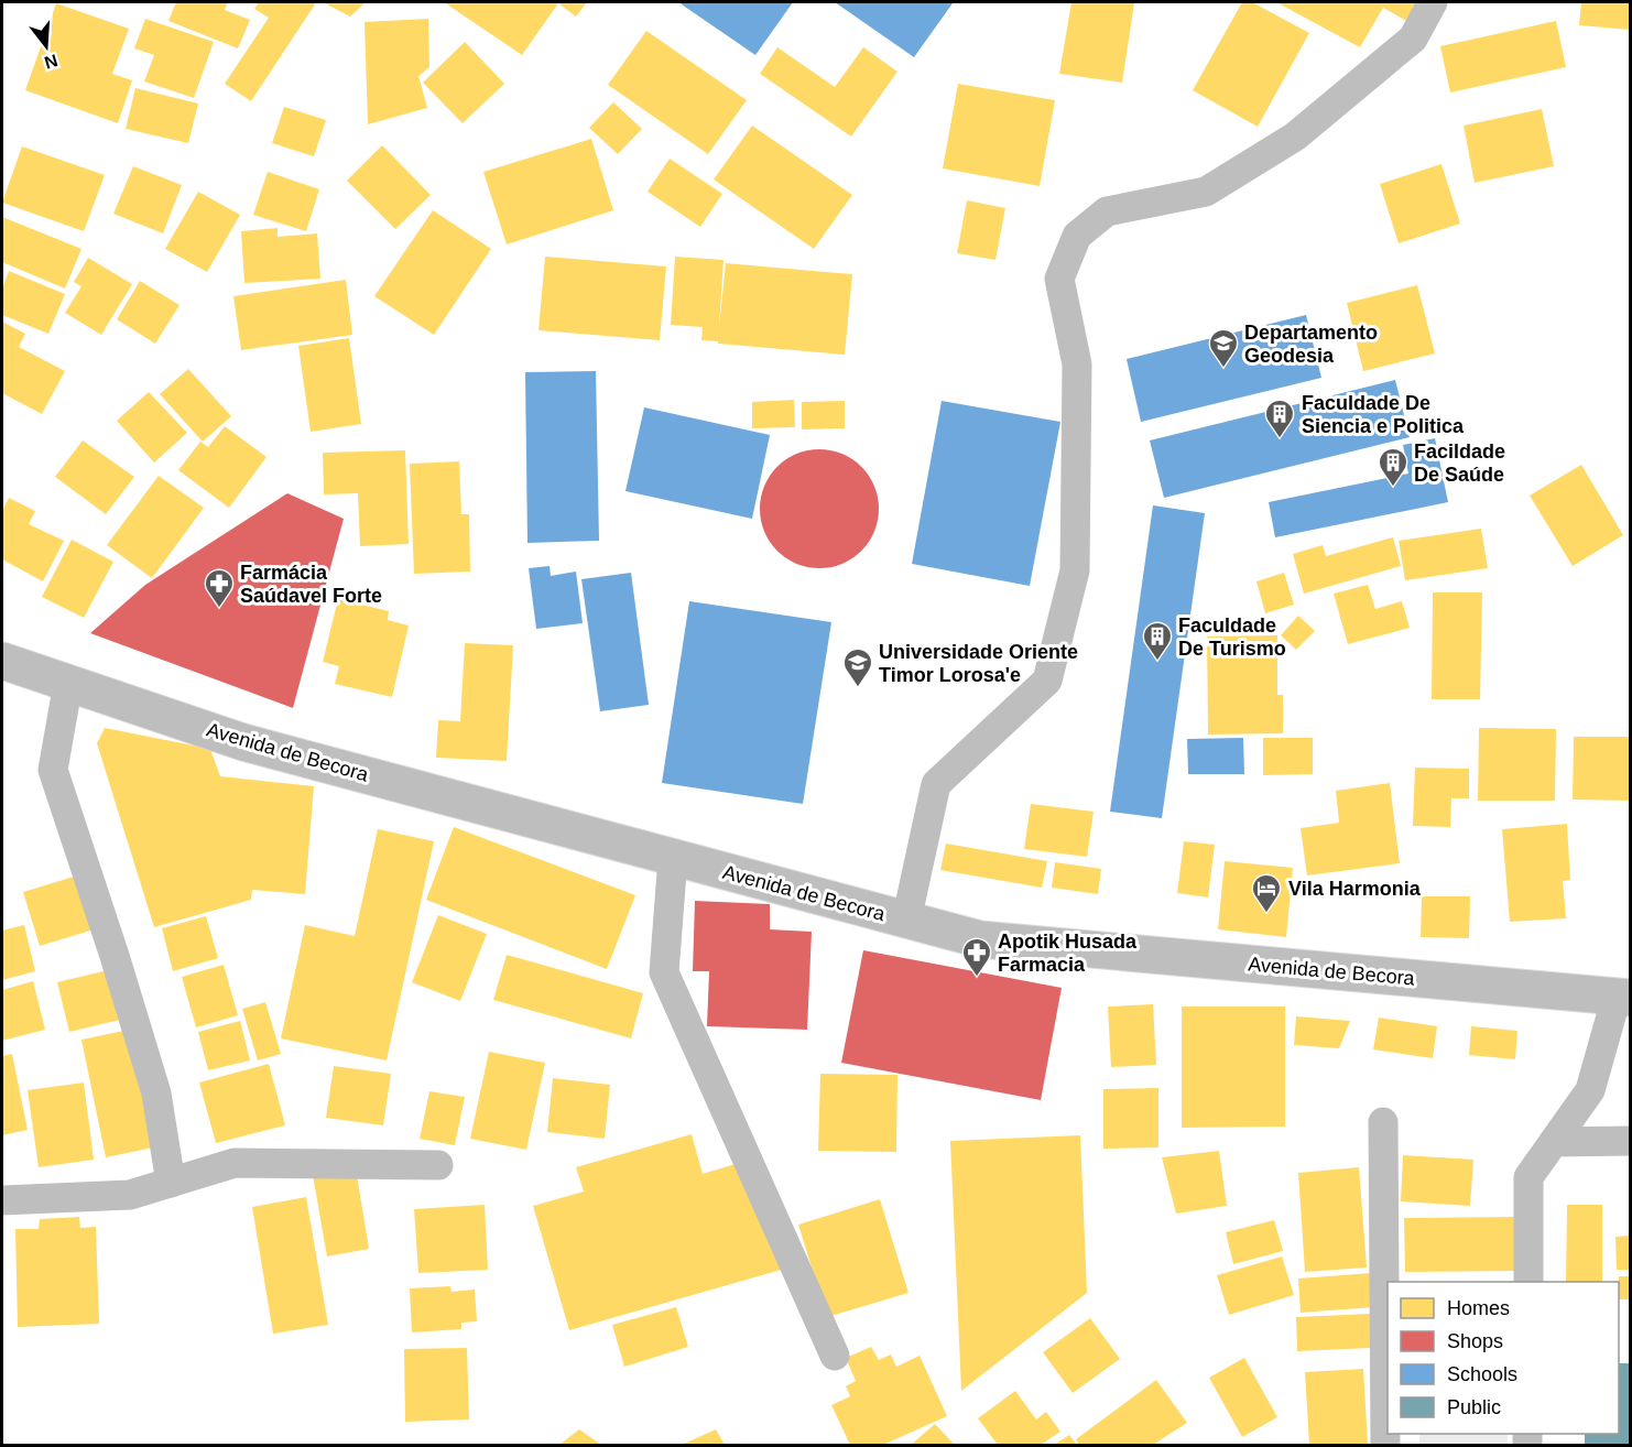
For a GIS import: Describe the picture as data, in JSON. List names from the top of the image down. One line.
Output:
{"streets":{"main road":["Avenida de Becora"]},"places":{"school or university":["Departamento Geodesia","Universidade Oriente Timor Lorosa'e"],"building":["Faculdade De Siencia e Politica","Facildade De Saúde","Faculdade De Turismo"],"pharmacy":["Farmácia Saúdavel Forte","Apotik Husada Farmacia"],"hotel":["Vila Harmonia"]},"legend":["Homes","Shops","Schools","Public"],"north":"bottom"}
